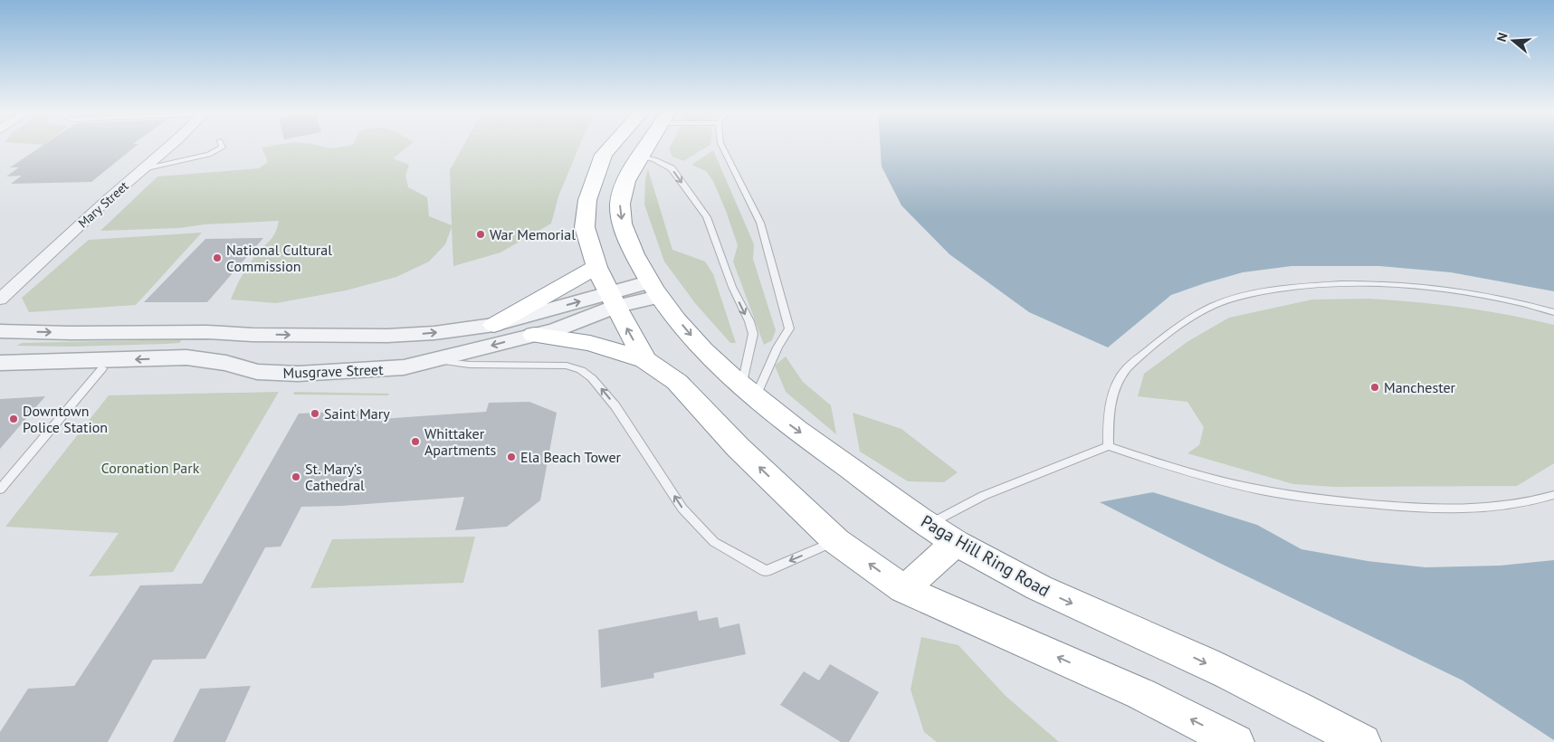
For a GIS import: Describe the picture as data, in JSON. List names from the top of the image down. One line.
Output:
{"streets":{"highway":["Paga Hill Ring Road"],"street":["Mary Street","Musgrave Street"]},"crossings":[["Musgrave Street","Paga Hill Ring Road"]],"parks":["Coronation Park"],"places":["War Memorial","National Cultural Commission","Manchester","Saint Mary","Downtown Police Station","Whittaker Apartments","Ela Beach Tower","St. Mary’s Cathedral"],"north":"left"}
